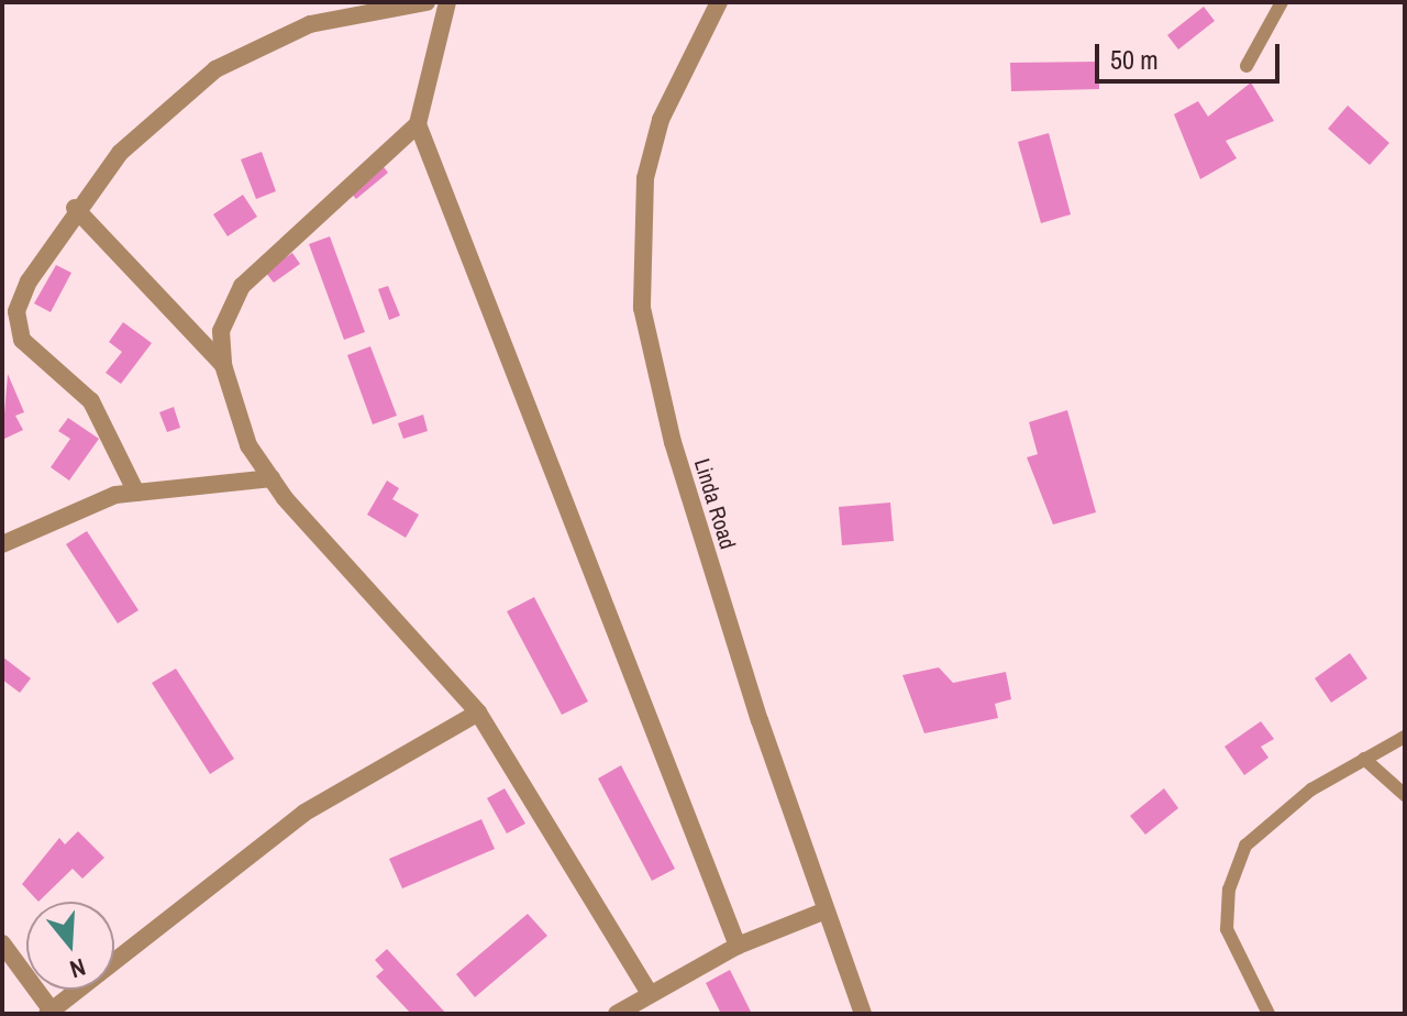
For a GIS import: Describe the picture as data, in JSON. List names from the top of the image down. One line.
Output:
{"streets":{"street":["Linda Road"]},"scale_bar":"50 m","north":"bottom"}
